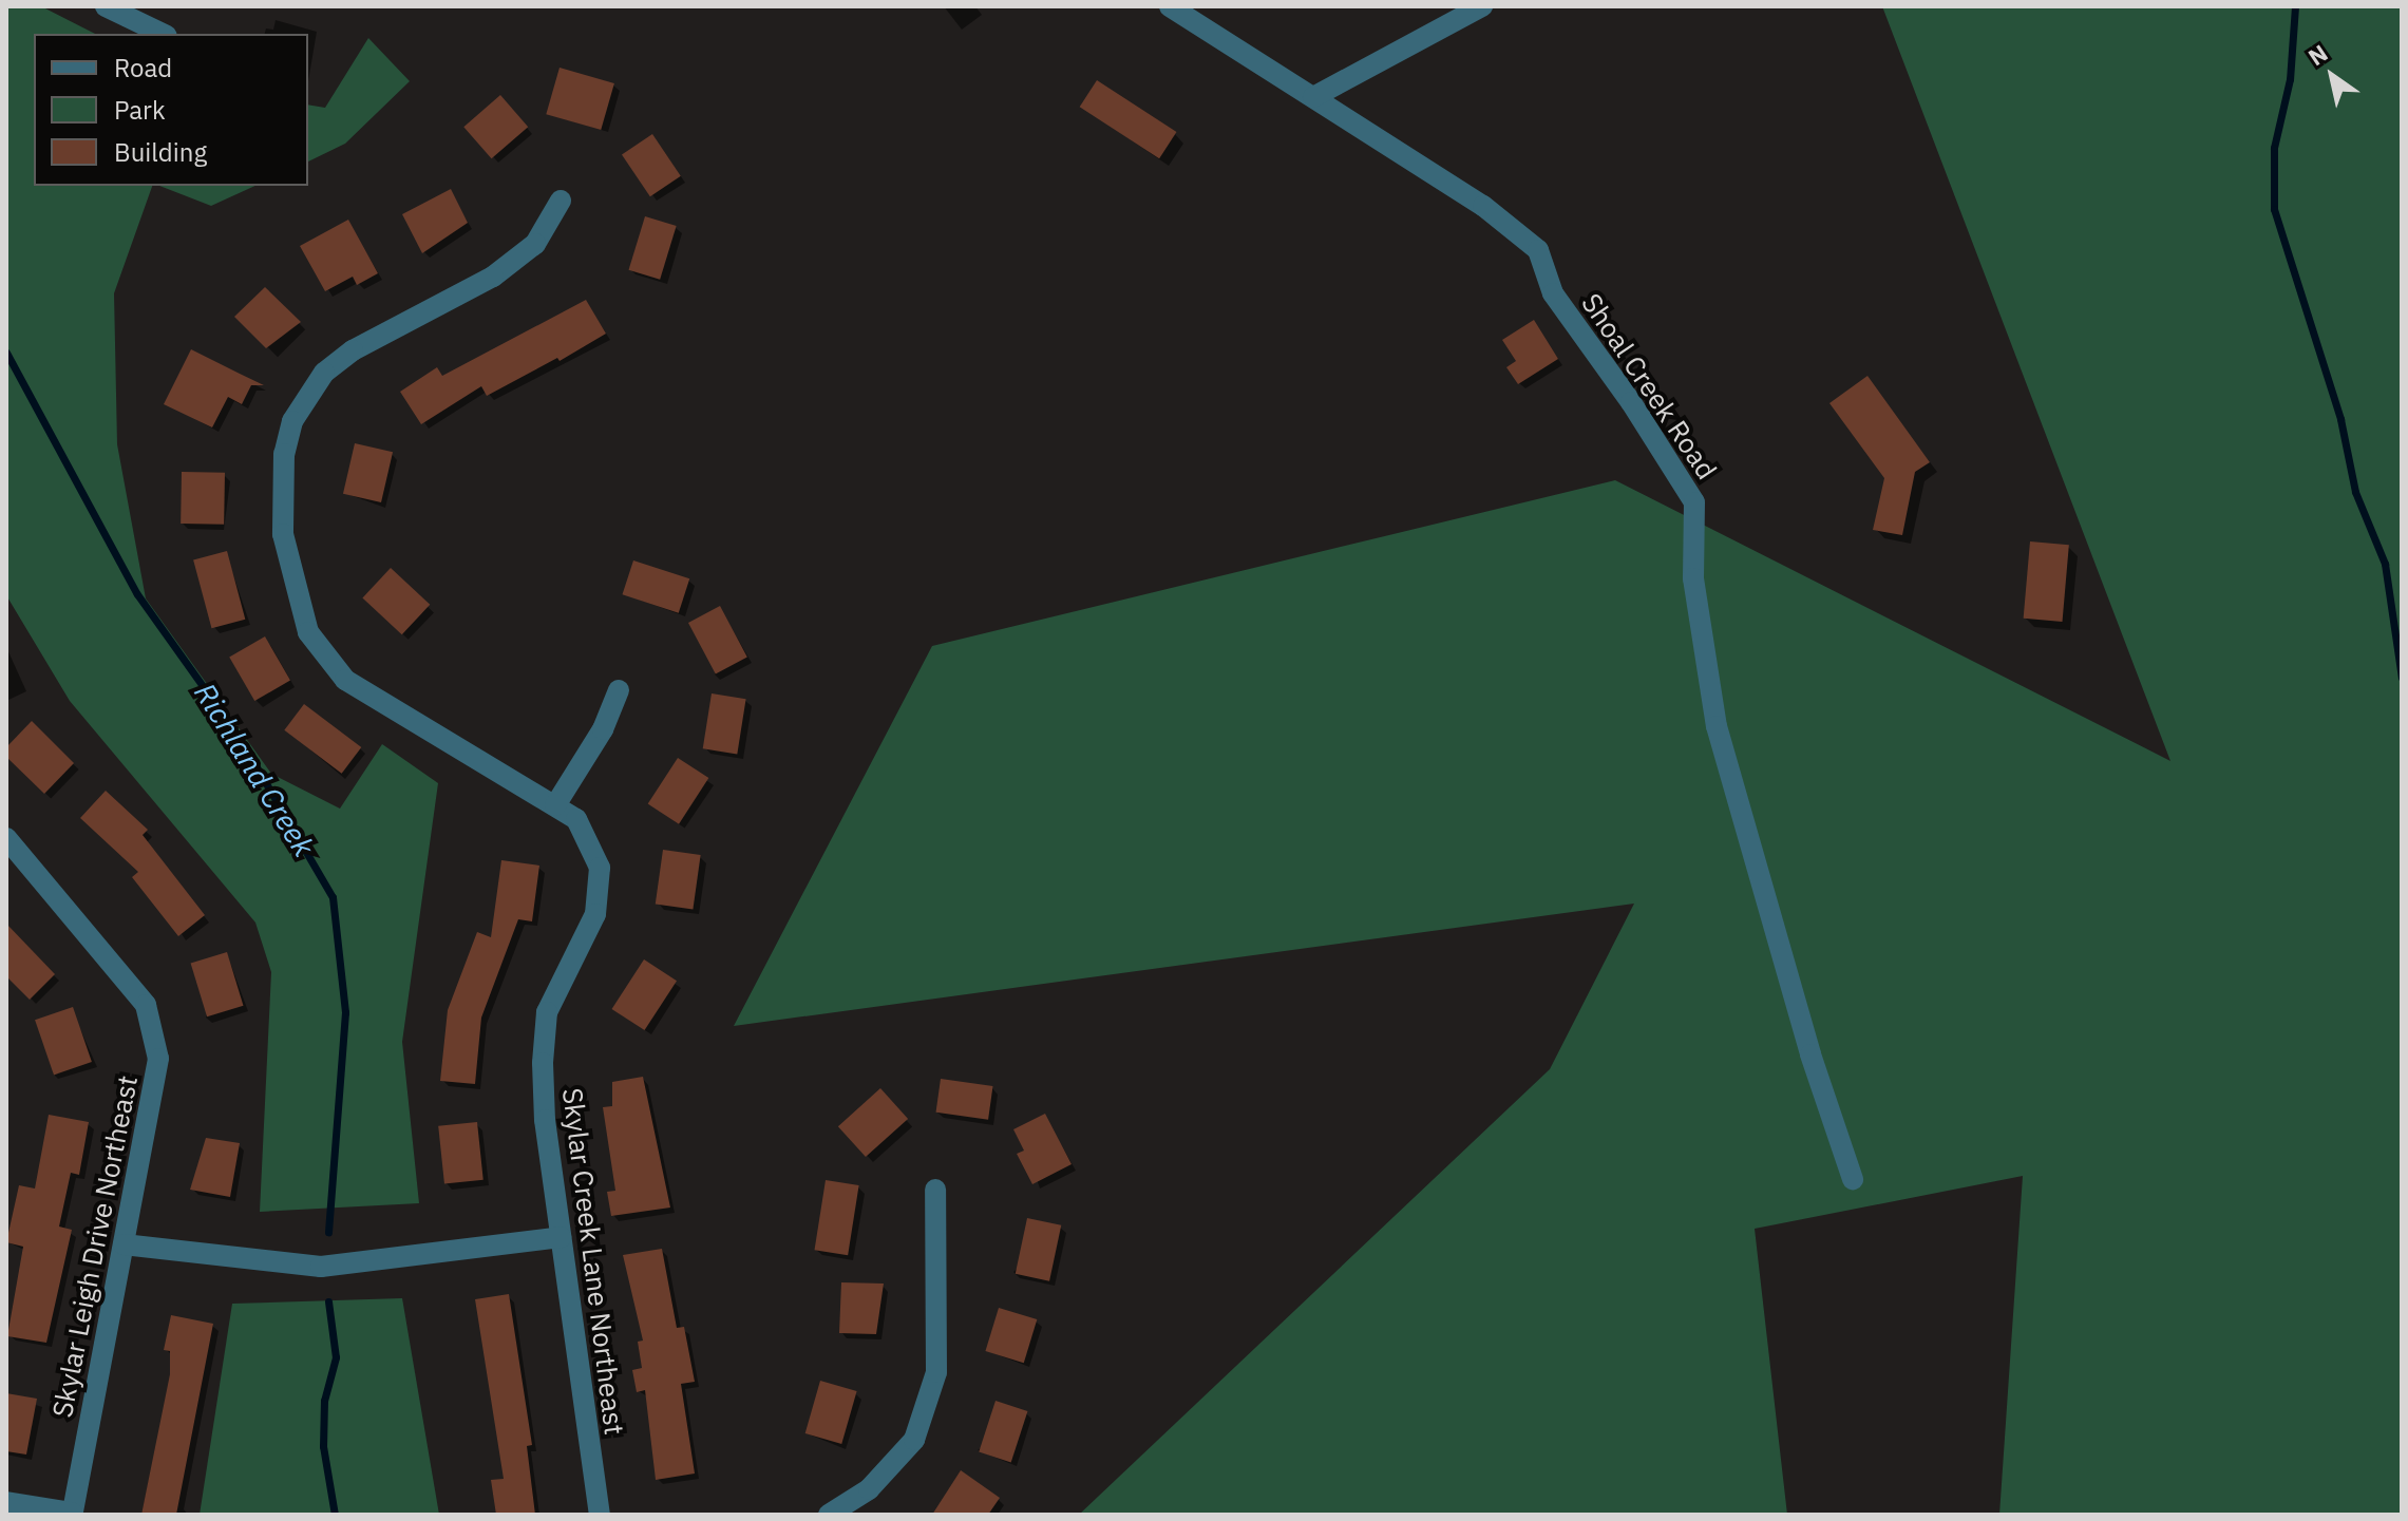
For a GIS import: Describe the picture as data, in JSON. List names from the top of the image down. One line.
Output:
{"streets":{"street":["Shoal Creek Road","Skylar Leigh Drive Northeast","Skylar Creek Lane Northeast"]},"water":["Richland Creek"],"legend":["Road","Park","Building"],"north":"top left"}
